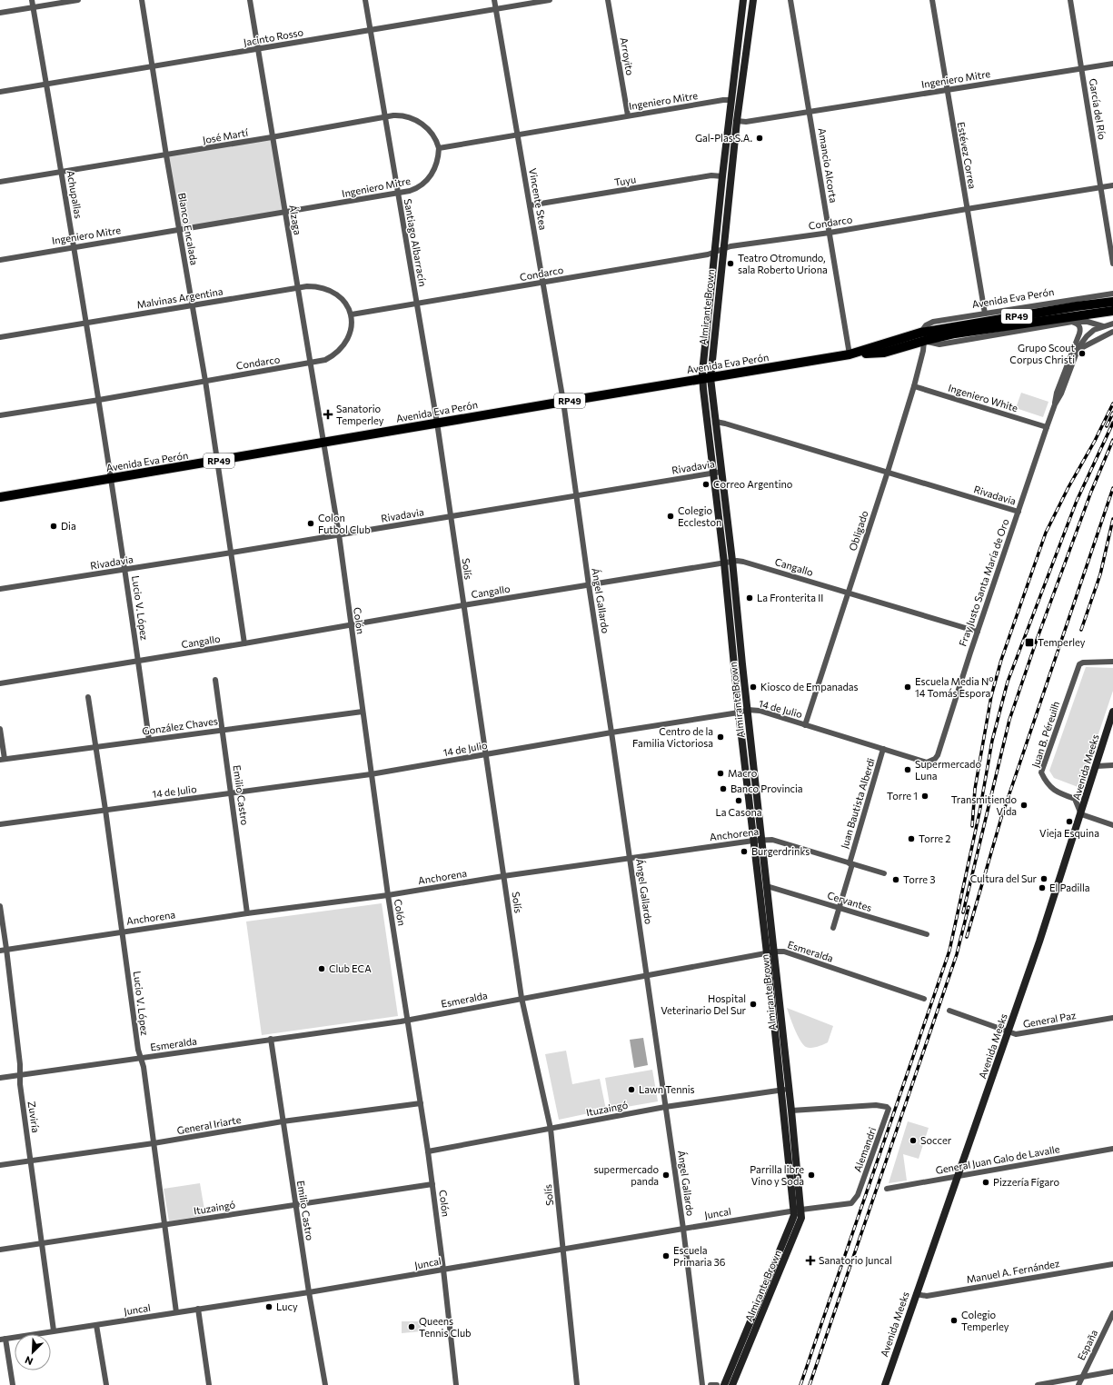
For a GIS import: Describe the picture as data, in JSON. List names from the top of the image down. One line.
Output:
{"streets":{"main road":["Avenida Eva Perón","Almirante Brown","RP49","Avenida Meeks"],"street":["Jacinto Rosso","Arroyito","Ingeniero Mitre","García del Río","José Martí","Estévez Correa","Amancio Alcorta","Tuyu","Achupallas","Vincente Stea","Álzaga","Condarco","Blanco Encalada","Santiago Albarracín","Malvinas Argentina","Ingeniero White","Rivadavia","Obligado","Cangallo","Solís","Fray Justo Santa María de Oro","Ángel Gallardo","Lucio V. López","Colón","14 de Julio","González Chaves","Juan B. Péreuilh","Emilio Castro","Juan Bautista Alberdi","Anchorena","Cervantes","Esmeralda","General Paz","Ituzaingó","Zuviría","General Iriarte","Alemandri","General Juan Galo de Lavalle","Juncal","Manuel A. Fernández","España"]},"crossings":[["Jacinto Rosso","Achupallas"],["Jacinto Rosso","Vincente Stea"],["Jacinto Rosso","Álzaga"],["Jacinto Rosso","Blanco Encalada"],["Jacinto Rosso","Santiago Albarracín"],["Arroyito","Ingeniero Mitre"],["Ingeniero Mitre","García del Río"],["Ingeniero Mitre","José Martí"],["Ingeniero Mitre","Estévez Correa"],["Ingeniero Mitre","Amancio Alcorta"],["Ingeniero Mitre","Achupallas"],["Ingeniero Mitre","Vincente Stea"],["Ingeniero Mitre","Álzaga"],["Ingeniero Mitre","Blanco Encalada"],["Ingeniero Mitre","Santiago Albarracín"],["Ingeniero Mitre","Almirante Brown"],["García del Río","Condarco"],["José Martí","Achupallas"],["José Martí","Álzaga"],["José Martí","Blanco Encalada"],["José Martí","Santiago Albarracín"],["Estévez Correa","Condarco"],["Estévez Correa","Avenida Eva Perón"],["Amancio Alcorta","Condarco"],["Amancio Alcorta","Avenida Eva Perón"],["Amancio Alcorta","RP49"],["Tuyu","Vincente Stea"],["Tuyu","Almirante Brown"],["Achupallas","Condarco"],["Achupallas","Malvinas Argentina"],["Achupallas","Avenida Eva Perón"],["Achupallas","Lucio V. López"],["Vincente Stea","Condarco"],["Vincente Stea","Avenida Eva Perón"],["Vincente Stea","Ángel Gallardo"],["Álzaga","Condarco"],["Álzaga","Malvinas Argentina"],["Álzaga","Avenida Eva Perón"],["Álzaga","Colón"],["Condarco","Blanco Encalada"],["Condarco","Santiago Albarracín"],["Condarco","Malvinas Argentina"],["Condarco","Almirante Brown"],["Blanco Encalada","Malvinas Argentina"],["Blanco Encalada","Avenida Eva Perón"],["Santiago Albarracín","Avenida Eva Perón"],["Santiago Albarracín","Solís"],["Avenida Eva Perón","Almirante Brown"],["Avenida Eva Perón","RP49"],["Avenida Eva Perón","Obligado"],["Avenida Eva Perón","Solís"],["Avenida Eva Perón","Ángel Gallardo"],["Avenida Eva Perón","Lucio V. López"],["Avenida Eva Perón","Colón"],["Almirante Brown","Rivadavia"],["Almirante Brown","Cangallo"],["Almirante Brown","14 de Julio"],["Almirante Brown","Anchorena"],["Almirante Brown","Cervantes"],["Almirante Brown","Esmeralda"],["Almirante Brown","Ituzaingó"],["Almirante Brown","Alemandri"],["Almirante Brown","Juncal"],["RP49","Obligado"],["Ingeniero White","Obligado"],["Ingeniero White","Fray Justo Santa María de Oro"],["Rivadavia","Obligado"],["Rivadavia","Solís"],["Rivadavia","Fray Justo Santa María de Oro"],["Rivadavia","Ángel Gallardo"],["Rivadavia","Lucio V. López"],["Rivadavia","Colón"],["Obligado","Cangallo"],["Obligado","14 de Julio"],["Cangallo","Solís"],["Cangallo","Fray Justo Santa María de Oro"],["Cangallo","Ángel Gallardo"],["Cangallo","Lucio V. López"],["Cangallo","Colón"],["Solís","14 de Julio"],["Solís","Anchorena"],["Solís","Esmeralda"],["Solís","Ituzaingó"],["Solís","Juncal"],["Fray Justo Santa María de Oro","14 de Julio"],["Ángel Gallardo","14 de Julio"],["Ángel Gallardo","Anchorena"],["Ángel Gallardo","Esmeralda"],["Ángel Gallardo","Ituzaingó"],["Ángel Gallardo","Juncal"],["Lucio V. López","14 de Julio"],["Lucio V. López","González Chaves"],["Lucio V. López","Anchorena"],["Lucio V. López","Esmeralda"],["Lucio V. López","Ituzaingó"],["Lucio V. López","General Iriarte"],["Lucio V. López","Juncal"],["Colón","14 de Julio"],["Colón","González Chaves"],["Colón","Anchorena"],["Colón","Esmeralda"],["Colón","Ituzaingó"],["Colón","General Iriarte"],["Colón","Juncal"],["14 de Julio","Emilio Castro"],["14 de Julio","Juan Bautista Alberdi"],["González Chaves","Emilio Castro"],["Juan B. Péreuilh","Avenida Meeks"],["Avenida Meeks","General Paz"],["Avenida Meeks","General Juan Galo de Lavalle"],["Avenida Meeks","Manuel A. Fernández"],["Emilio Castro","Anchorena"],["Emilio Castro","Esmeralda"],["Emilio Castro","Ituzaingó"],["Emilio Castro","General Iriarte"],["Emilio Castro","Juncal"],["Juan Bautista Alberdi","Anchorena"],["Juan Bautista Alberdi","Cervantes"],["Anchorena","Zuviría"],["Esmeralda","Zuviría"],["Ituzaingó","Zuviría"],["Zuviría","General Iriarte"],["Zuviría","Juncal"],["Alemandri","Juncal"]],"places":{"other":["Gal-Plas S.A.","Teatro Otromundo, sala Roberto Uriona","Grupo Scout Corpus Christi","Correo Argentino","Colegio Eccleston","Colon Futbol Club","Dia","La Fronterita II","Kiosco de Empanadas","Escuela Media N° 14 Tomás Espora","Centro de la Familia Victoriosa","Supermercado Luna","Macro","Banco Provincia","Torre 1","La Casona","Transmitiendo Vida","Vieja Esquina","Torre 2","Burgerdrinks","Cultura del Sur","Torre 3","El Padilla","Club ECA","Hospital Veterinario Del Sur","Lawn Tennis","Soccer","supermercado panda","Parrilla libre Vino y Soda","Pizzería Fígaro","Escuela Primaria 36","Lucy","Colegio Temperley","Queens Tennis Club"],"health":["Sanatorio Temperley","Sanatorio Juncal"],"transit":["Temperley"]},"north":"bottom left"}
